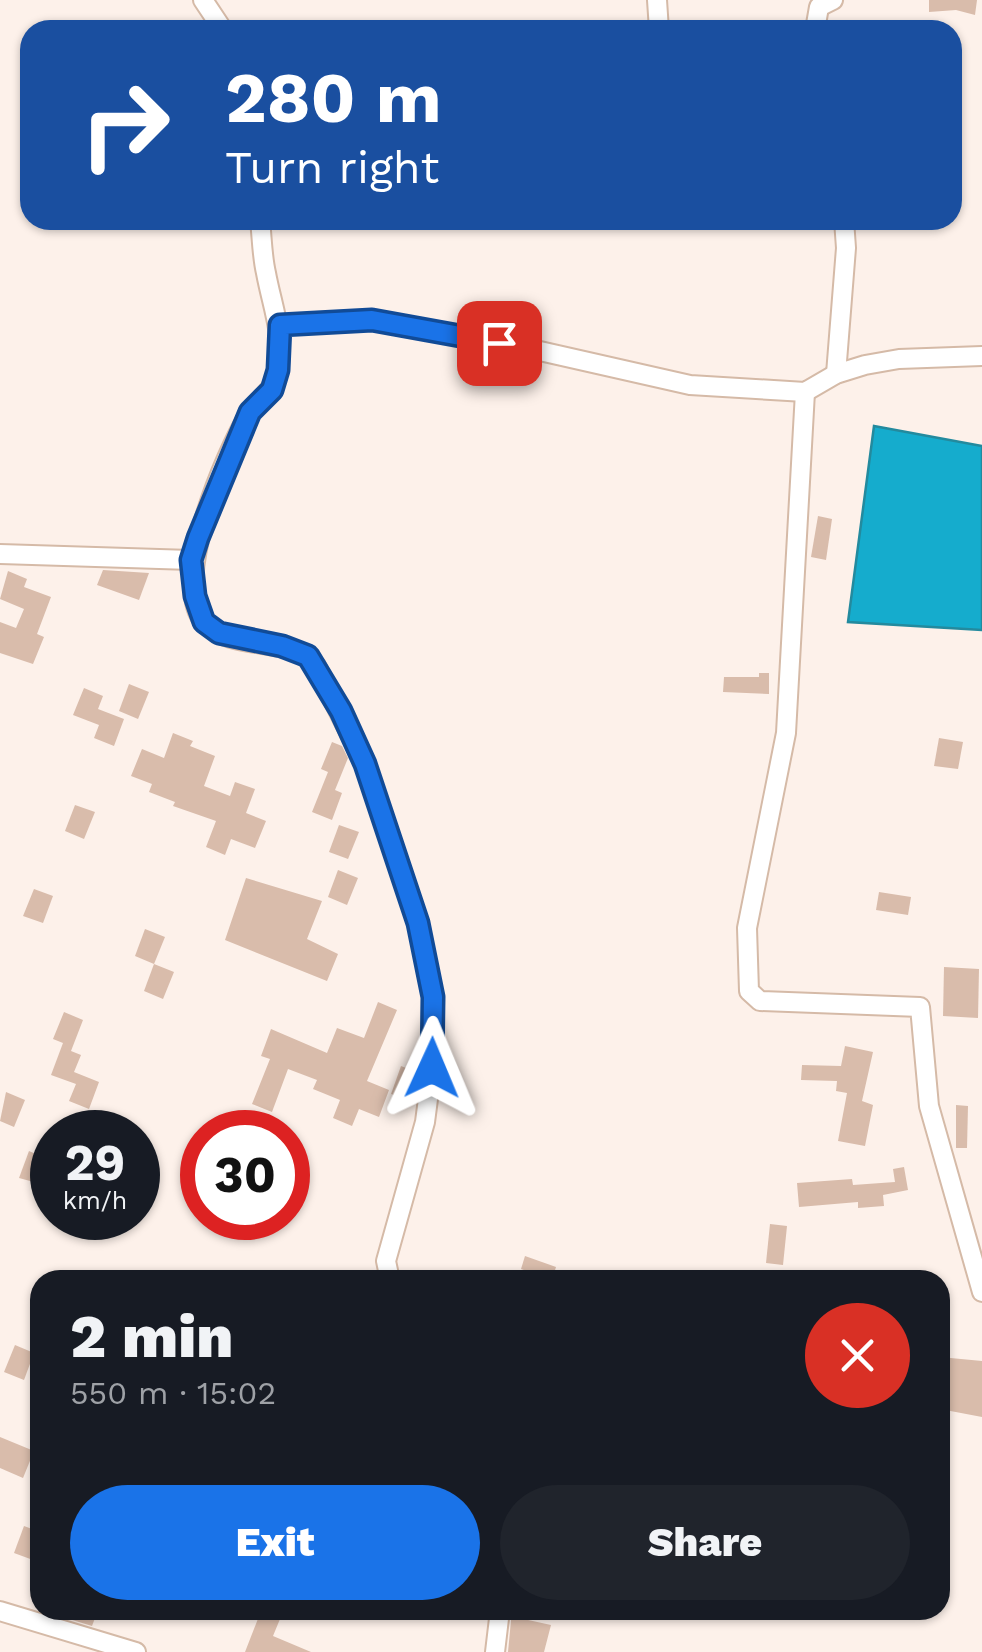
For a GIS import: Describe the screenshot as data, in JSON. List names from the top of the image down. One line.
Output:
{"page":{"turn":["280 m","Turn right"],"speed":"29 km/h","limit":"30","heading":["2 min","550 m · 15:02"],"buttons":["Exit","Share"]}}
